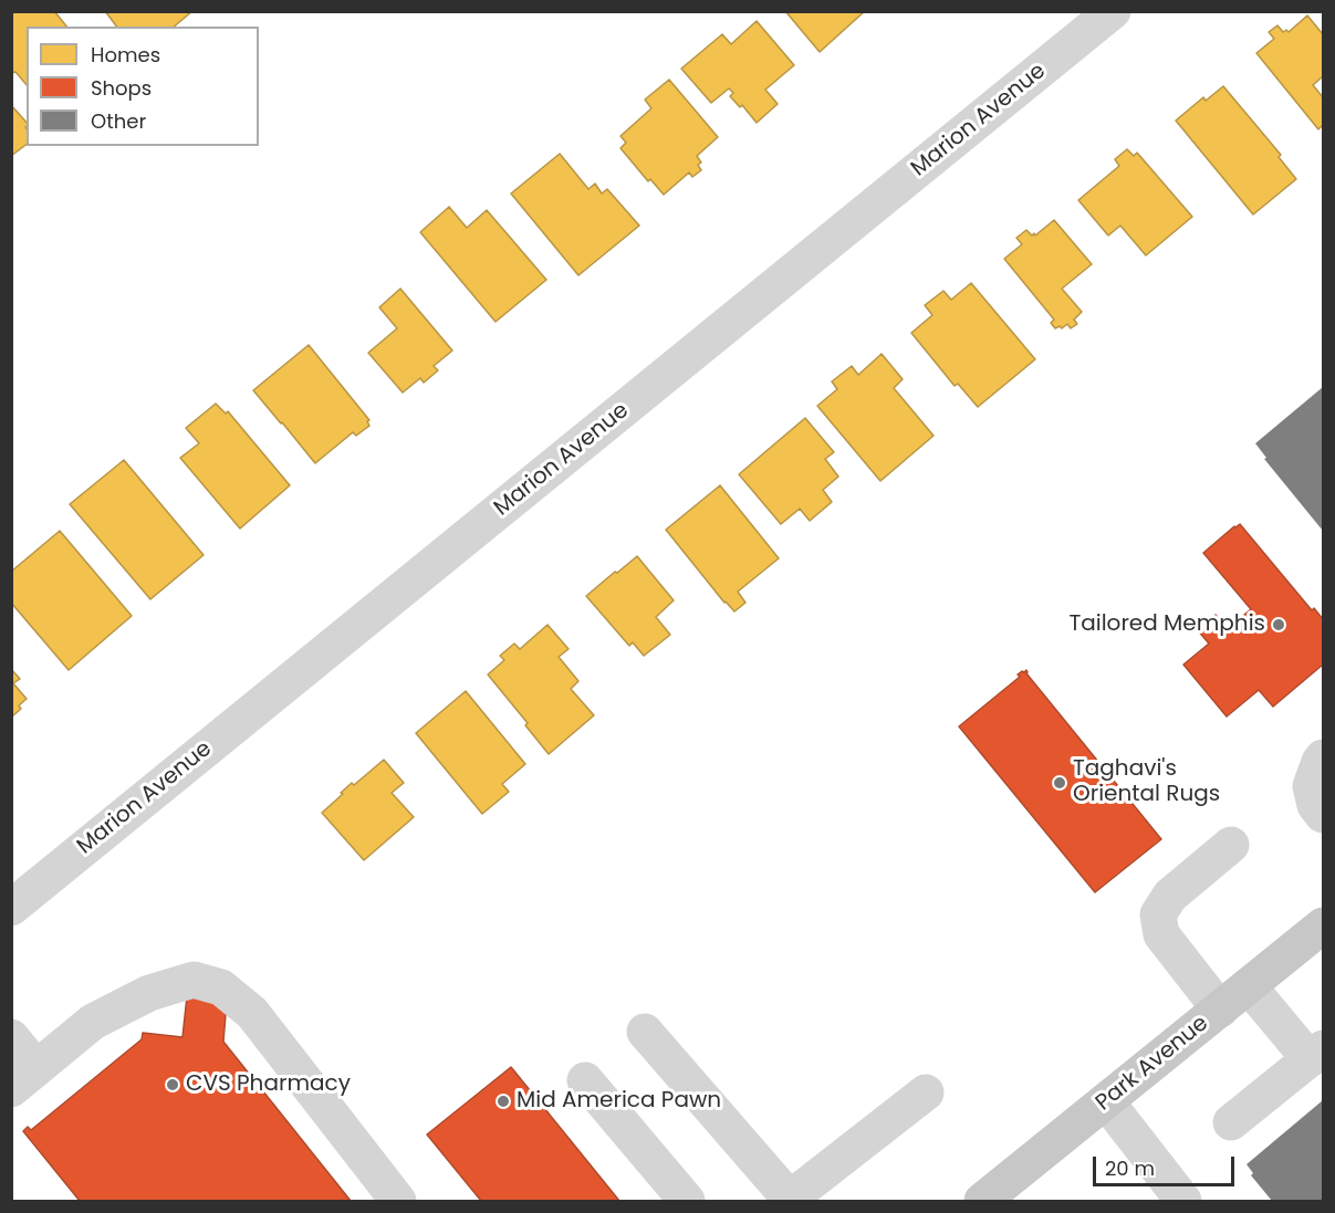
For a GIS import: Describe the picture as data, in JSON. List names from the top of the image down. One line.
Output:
{"streets":{"main road":["Park Avenue"],"street":["Marion Avenue"]},"places":["Tailored Memphis","Taghavi's Oriental Rugs","CVS Pharmacy","Mid America Pawn"],"legend":["Homes","Shops","Other"],"scale_bar":"20 m"}
